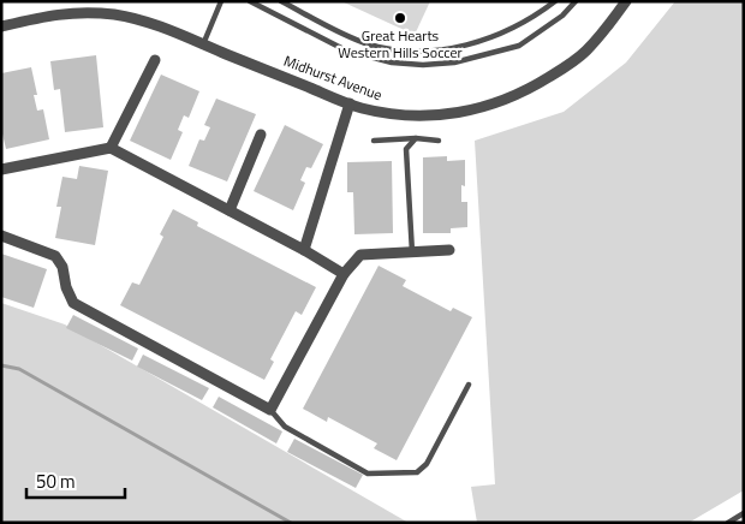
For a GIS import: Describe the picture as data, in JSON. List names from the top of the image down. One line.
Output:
{"streets":{"street":["Midhurst Avenue"]},"places":["Great Hearts Western Hills Soccer"],"scale_bar":"50 m"}
